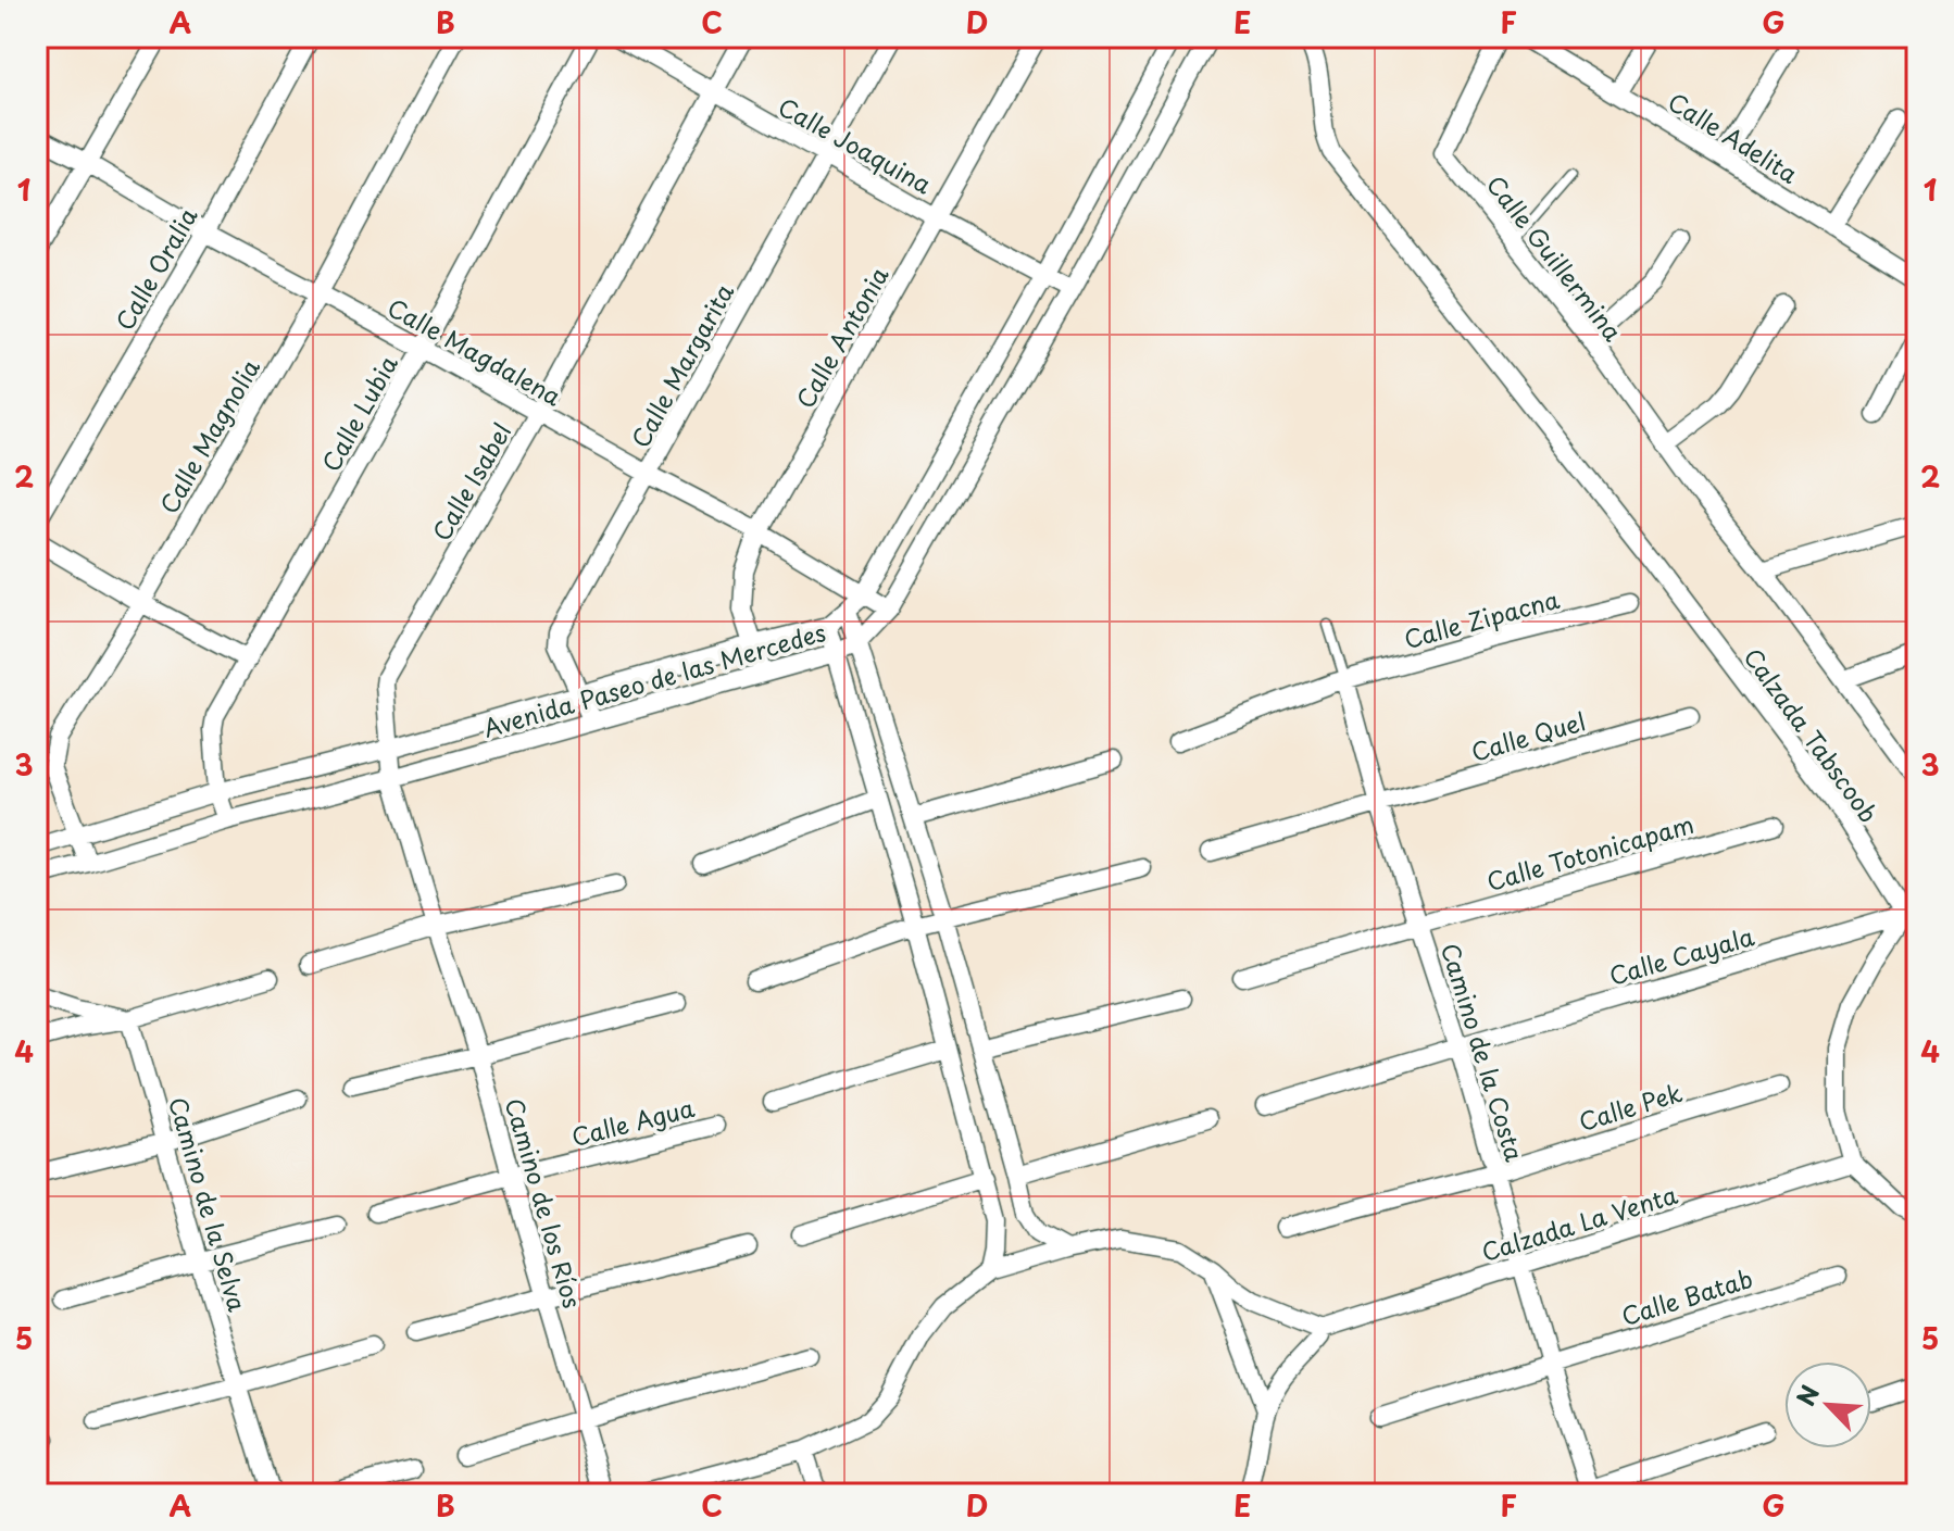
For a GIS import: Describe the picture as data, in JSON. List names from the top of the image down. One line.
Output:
{"streets":{"street":["Calle Adelita","Calle Joaquina","Calle Guillermina","Calle Oralia","Calle Antonia","Calle Magdalena","Calle Margarita","Calle Lubia","Calle Magnolia","Calle Isabel","Calle Zipacna","Avenida Paseo de las Mercedes","Calzada Tabscoob","Calle Quel","Calle Totonicapam","Calle Cayala","Camino de la Costa","Calle Pek","Calle Agua","Camino de los Ríos","Camino de la Selva","Calzada La Venta","Calle Batab"]},"crossings":[["Calle Joaquina","Calle Antonia"],["Calle Joaquina","Calle Margarita"],["Calle Joaquina","Calle Isabel"],["Calle Joaquina","Avenida Paseo de las Mercedes"],["Calle Oralia","Calle Magdalena"],["Calle Antonia","Calle Magdalena"],["Calle Antonia","Avenida Paseo de las Mercedes"],["Calle Magdalena","Calle Margarita"],["Calle Magdalena","Calle Lubia"],["Calle Magdalena","Calle Magnolia"],["Calle Magdalena","Calle Isabel"],["Calle Magdalena","Avenida Paseo de las Mercedes"],["Calle Margarita","Avenida Paseo de las Mercedes"],["Calle Lubia","Avenida Paseo de las Mercedes"],["Calle Magnolia","Avenida Paseo de las Mercedes"],["Calle Isabel","Avenida Paseo de las Mercedes"],["Calle Isabel","Camino de los Ríos"],["Calle Zipacna","Camino de la Costa"],["Calzada Tabscoob","Calle Cayala"],["Calle Quel","Camino de la Costa"],["Calle Totonicapam","Camino de la Costa"],["Calle Cayala","Camino de la Costa"],["Camino de la Costa","Calle Pek"],["Camino de la Costa","Calzada La Venta"],["Camino de la Costa","Calle Batab"],["Calle Agua","Camino de los Ríos"]],"north":"top left","grid":{"columns":["A","B","C","D","E","F","G"],"rows":["1","2","3","4","5"]}}
